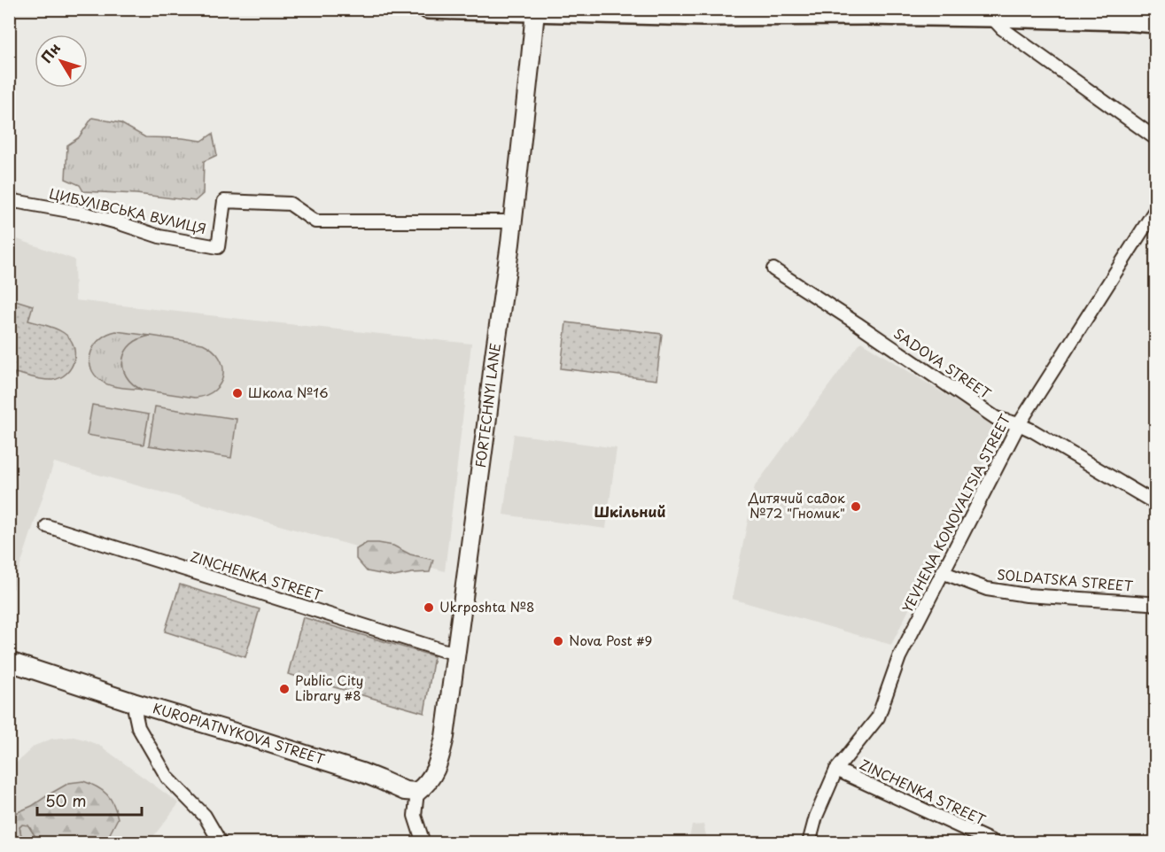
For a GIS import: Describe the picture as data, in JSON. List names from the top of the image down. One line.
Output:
{"streets":{"street":["ЦИБУЛІВСЬКА ВУЛИЦЯ","SADOVA STREET","FORTECHNYI LANE","YEVHENA KONOVALTSIA STREET","ZINCHENKA STREET","SOLDATSKA STREET","KUROPIATNYKOVA STREET"]},"crossings":[["ЦИБУЛІВСЬКА ВУЛИЦЯ","FORTECHNYI LANE"],["SADOVA STREET","YEVHENA KONOVALTSIA STREET"],["FORTECHNYI LANE","ZINCHENKA STREET"],["FORTECHNYI LANE","KUROPIATNYKOVA STREET"],["YEVHENA KONOVALTSIA STREET","ZINCHENKA STREET"],["YEVHENA KONOVALTSIA STREET","SOLDATSKA STREET"]],"districts":["Шкільний"],"places":["Школа №16","Дитячий садок №72 \"Гномик\"","Ukrposhta №8","Nova Post #9","Public City Library #8"],"scale_bar":"50 m","north":"top left"}
